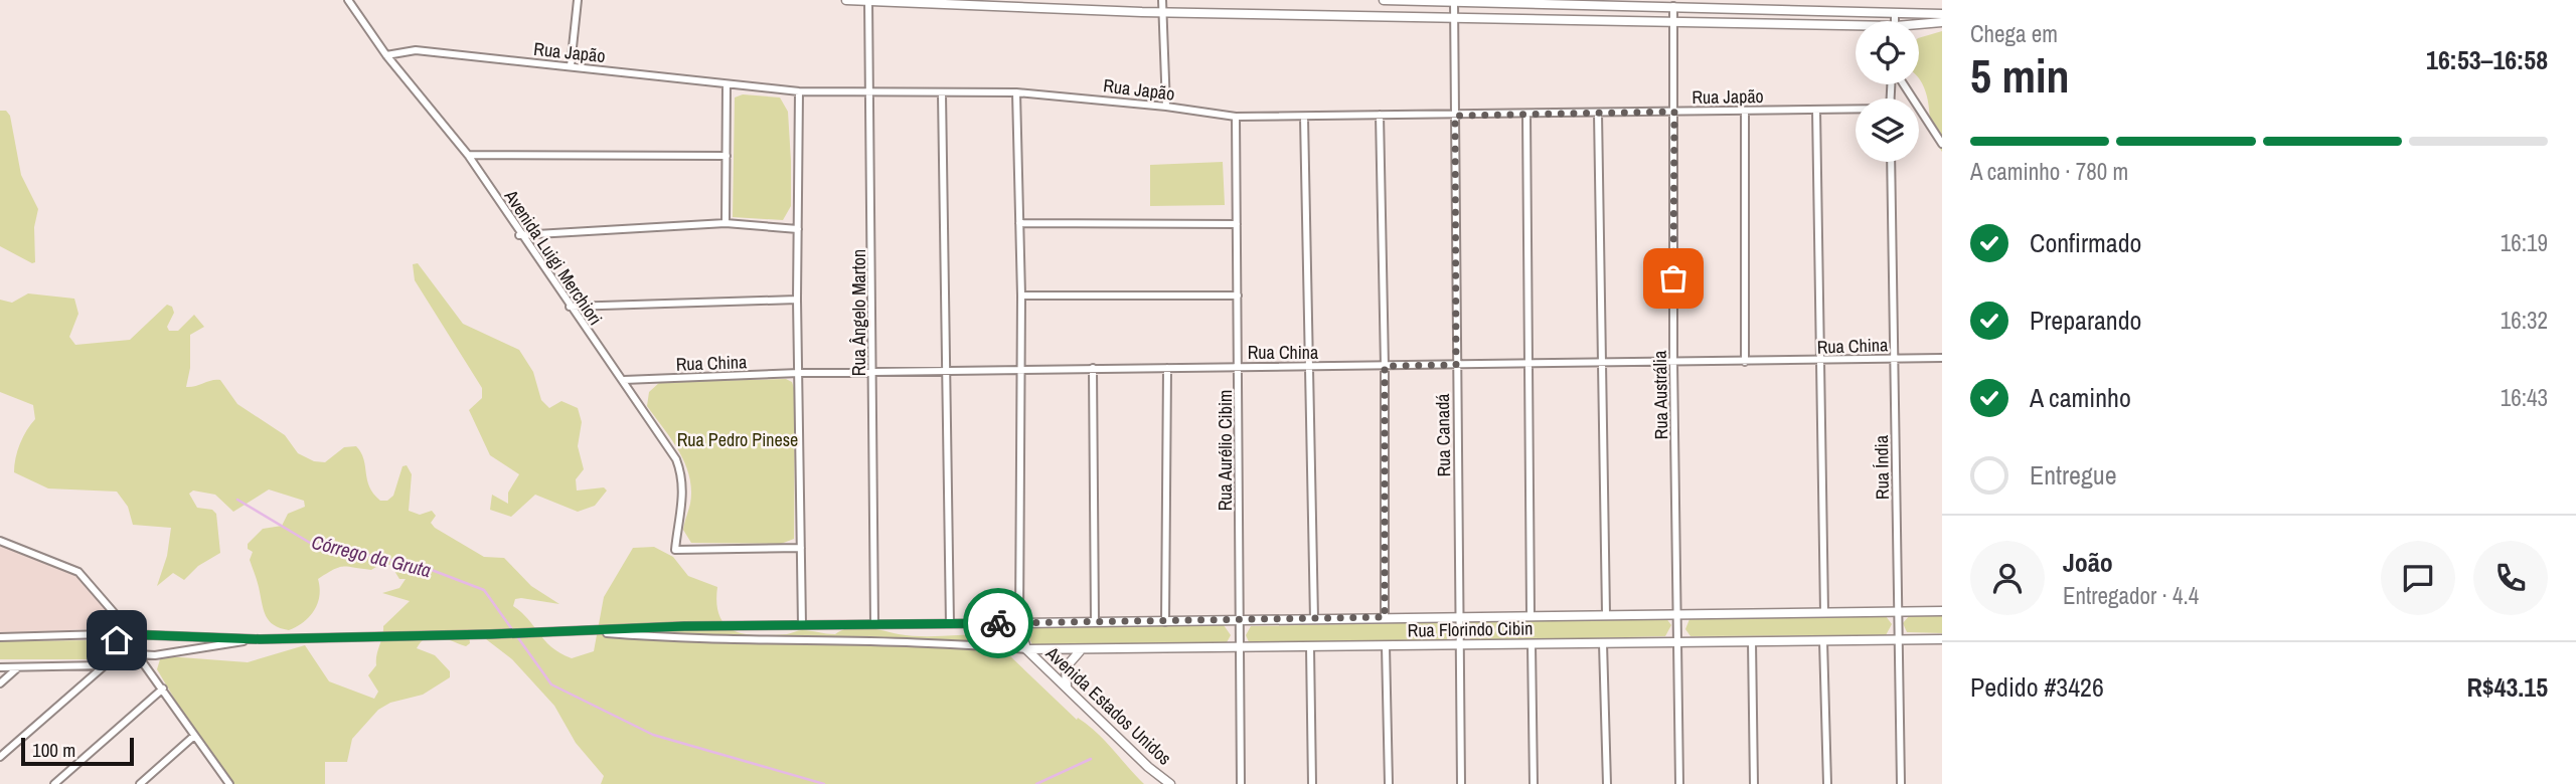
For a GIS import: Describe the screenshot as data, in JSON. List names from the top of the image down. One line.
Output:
{"streets":{"street":["Rua Japão","Avenida Luigi Merchiori","Rua Ângelo Marton","Rua China","Rua Austrália","Rua Canadá","Rua Aurélio Cibim","Rua Índia","Rua Florindo Cibin","Avenida Estados Unidos"]},"crossings":[["Rua Japão","Avenida Luigi Merchiori"],["Rua Japão","Rua Ângelo Marton"],["Rua Japão","Rua Austrália"],["Rua Japão","Rua Canadá"],["Rua Japão","Rua Aurélio Cibim"],["Avenida Luigi Merchiori","Rua China"],["Rua Ângelo Marton","Rua China"],["Rua Ângelo Marton","Rua Florindo Cibin"],["Rua China","Rua Austrália"],["Rua China","Rua Canadá"],["Rua China","Rua Aurélio Cibim"],["Rua China","Rua Índia"],["Rua Austrália","Rua Florindo Cibin"],["Rua Canadá","Rua Florindo Cibin"],["Rua Aurélio Cibim","Rua Florindo Cibin"],["Rua Índia","Rua Florindo Cibin"],["Rua Florindo Cibin","Avenida Estados Unidos"]],"water":["Córrego da Gruta"],"parks":["Rua Pedro Pinese"],"scale_bar":"100 m","page":{"heading":["5 min","Chega em","16:53–16:58"],"panel":["João","Entregador · 4.4","Pedido #3426","R$43.15"],"bar":"A caminho · 780 m","list":[["Confirmado","16:19"],["Preparando","16:32"],["A caminho","16:43"],"Entregue"],"scale":"100 m"}}
